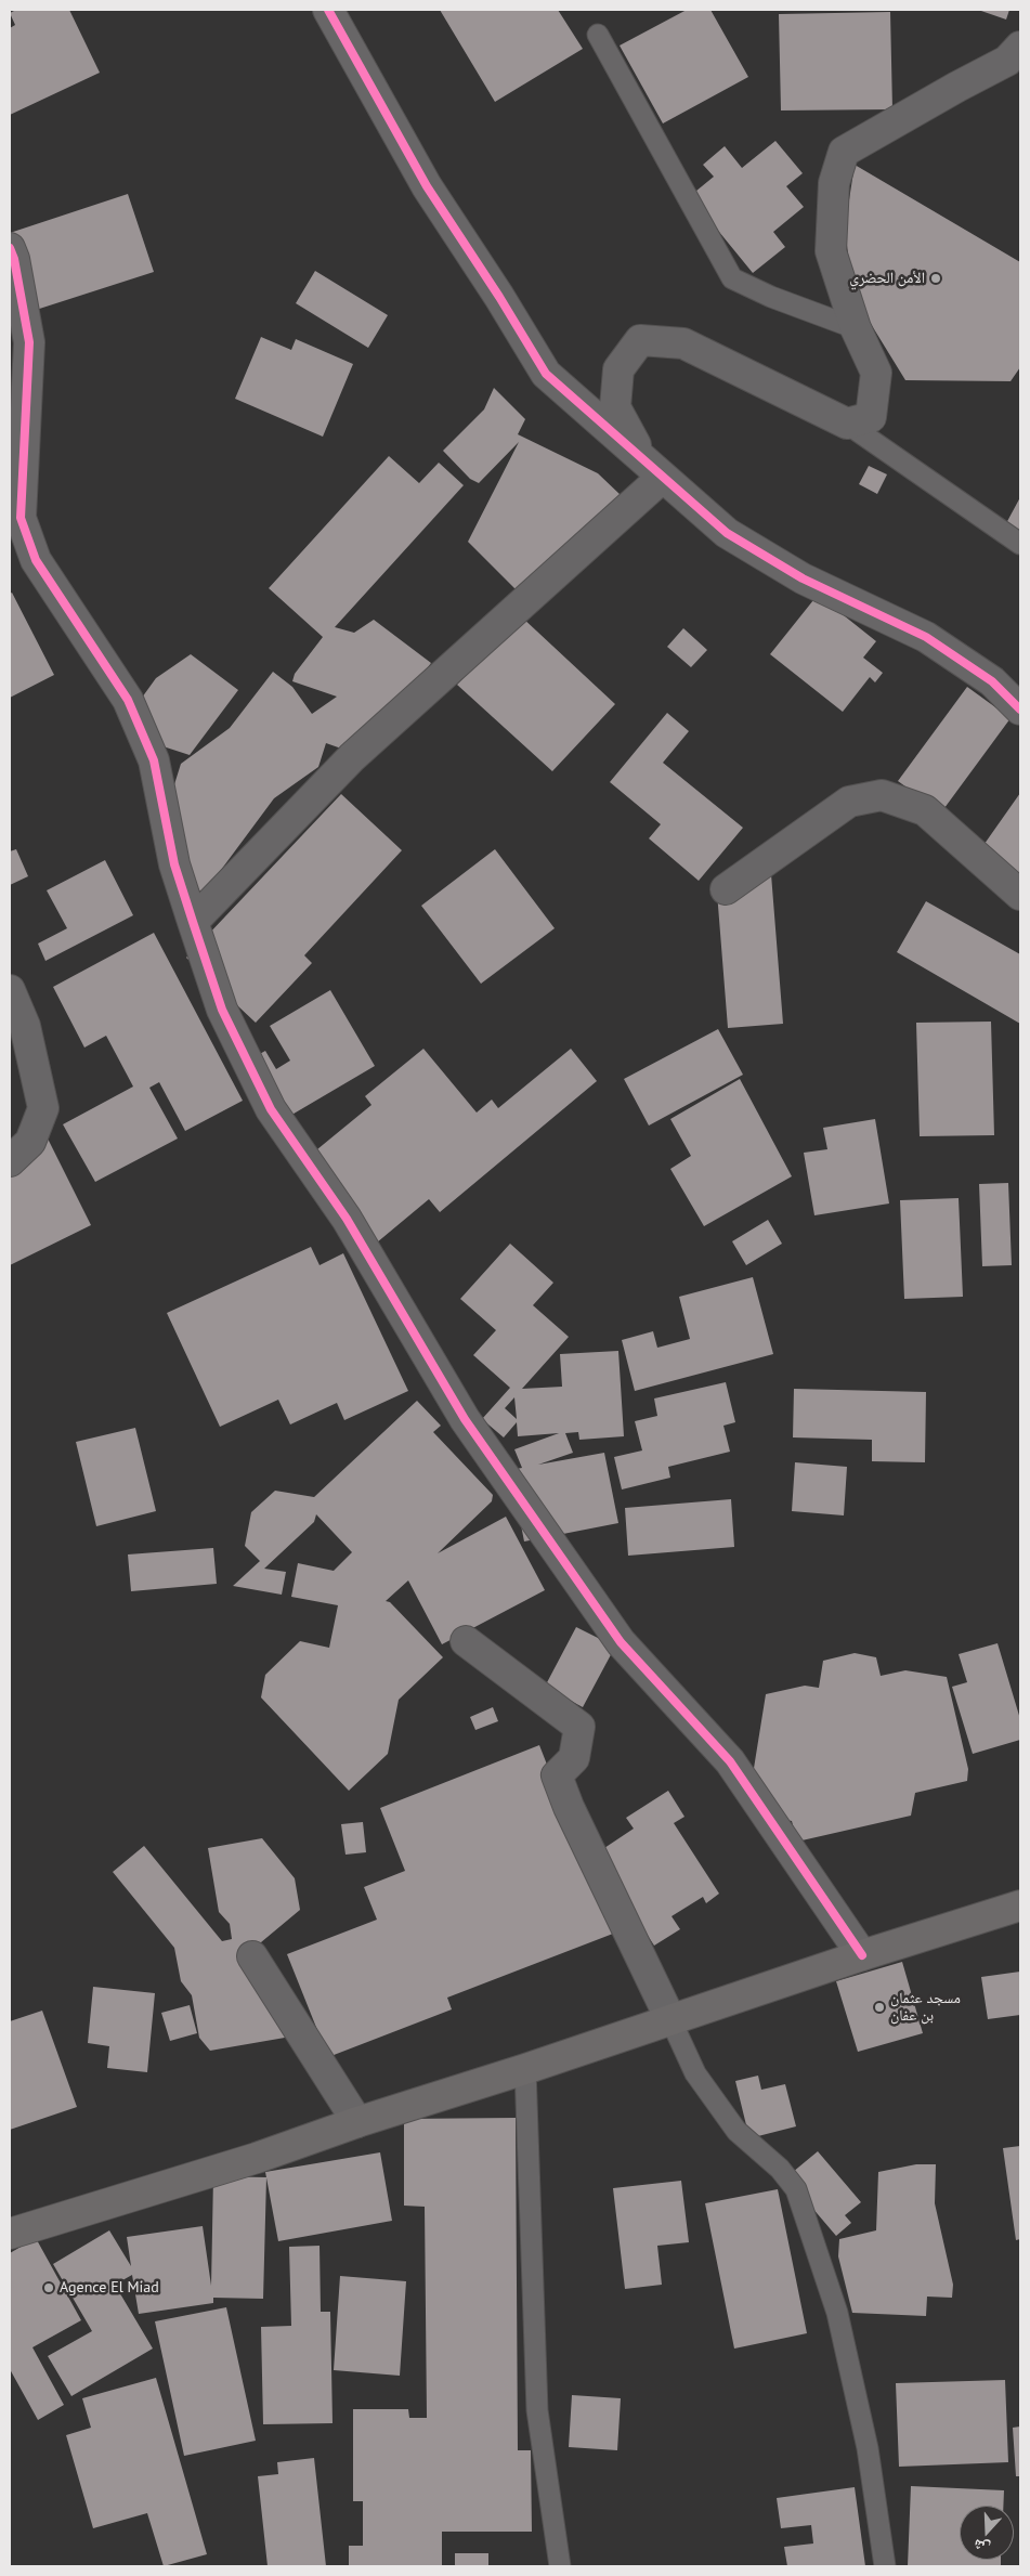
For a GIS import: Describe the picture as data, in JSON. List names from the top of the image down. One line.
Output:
{"places":["الأمن الحضري","مسجد عثمان بن عفان","Agence El Miad"],"north":"bottom"}
